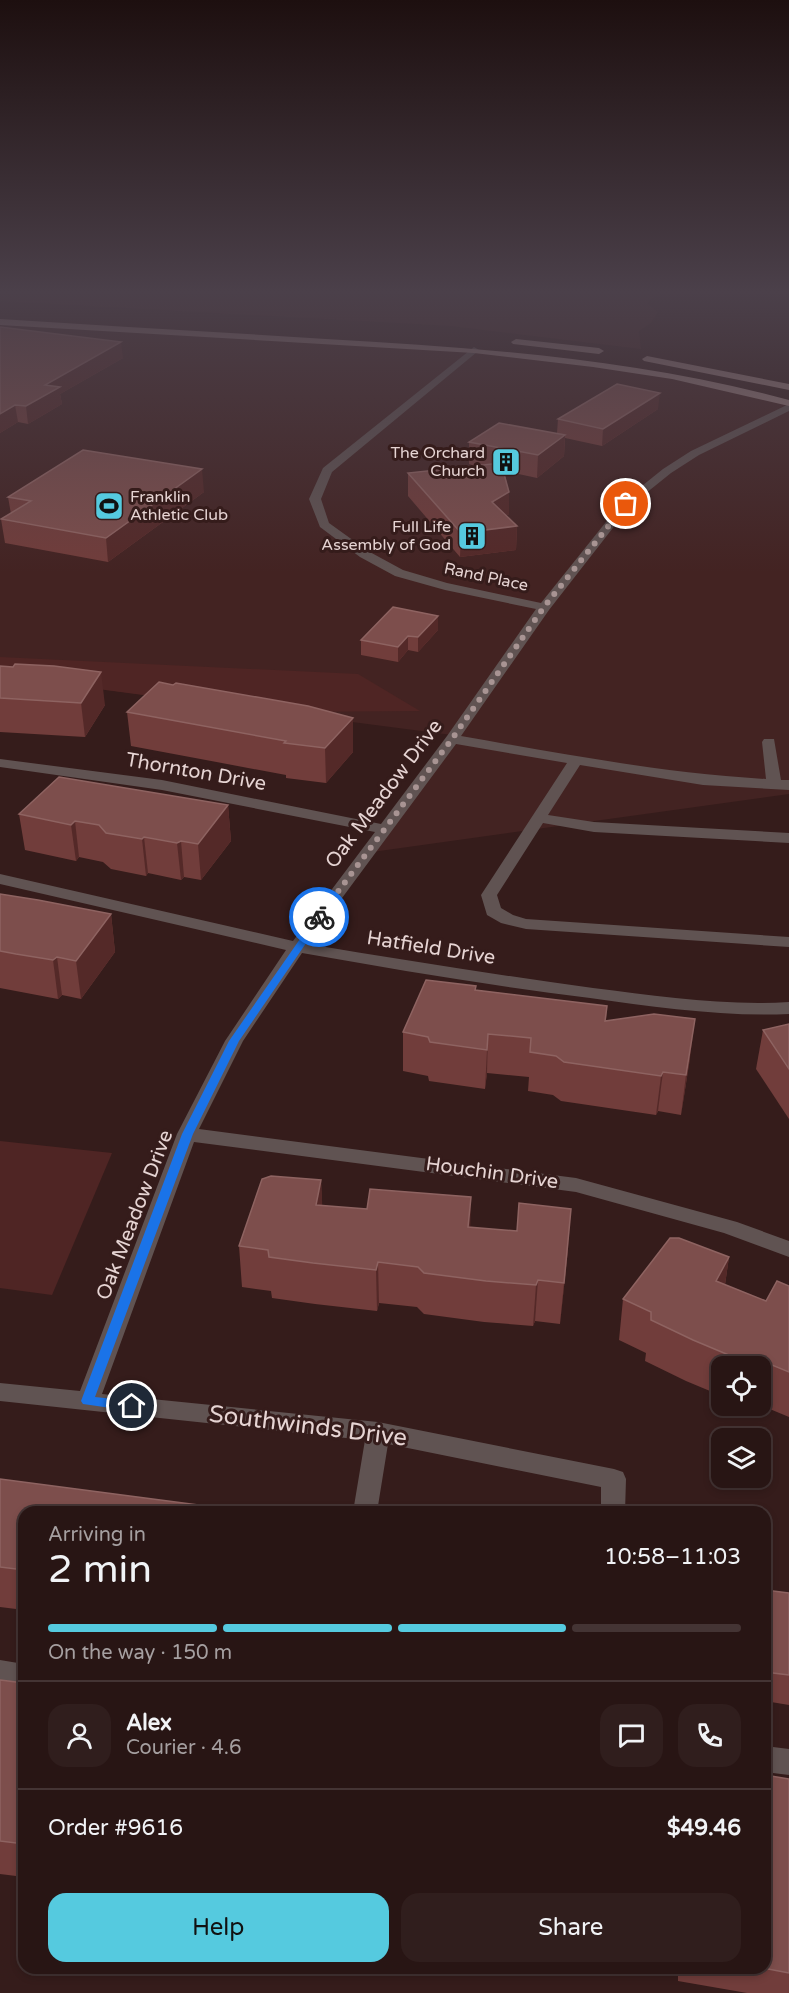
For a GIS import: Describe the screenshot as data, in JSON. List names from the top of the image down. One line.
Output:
{"streets":{"street":["Rand Place","Thornton Drive","Oak Meadow Drive","Hatfield Drive","Houchin Drive","Southwinds Drive"]},"crossings":[["Rand Place","Oak Meadow Drive"],["Thornton Drive","Oak Meadow Drive"],["Oak Meadow Drive","Hatfield Drive"],["Oak Meadow Drive","Houchin Drive"],["Oak Meadow Drive","Southwinds Drive"]],"places":{"building":["The Orchard Church","Full Life Assembly of God"],"sports":["Franklin Athletic Club"]},"page":{"heading":["2 min","Arriving in","10:58–11:03"],"panel":["Alex","Courier · 4.6","Order #9616","$49.46"],"bar":"On the way · 150 m","buttons":["Help","Share"]}}
